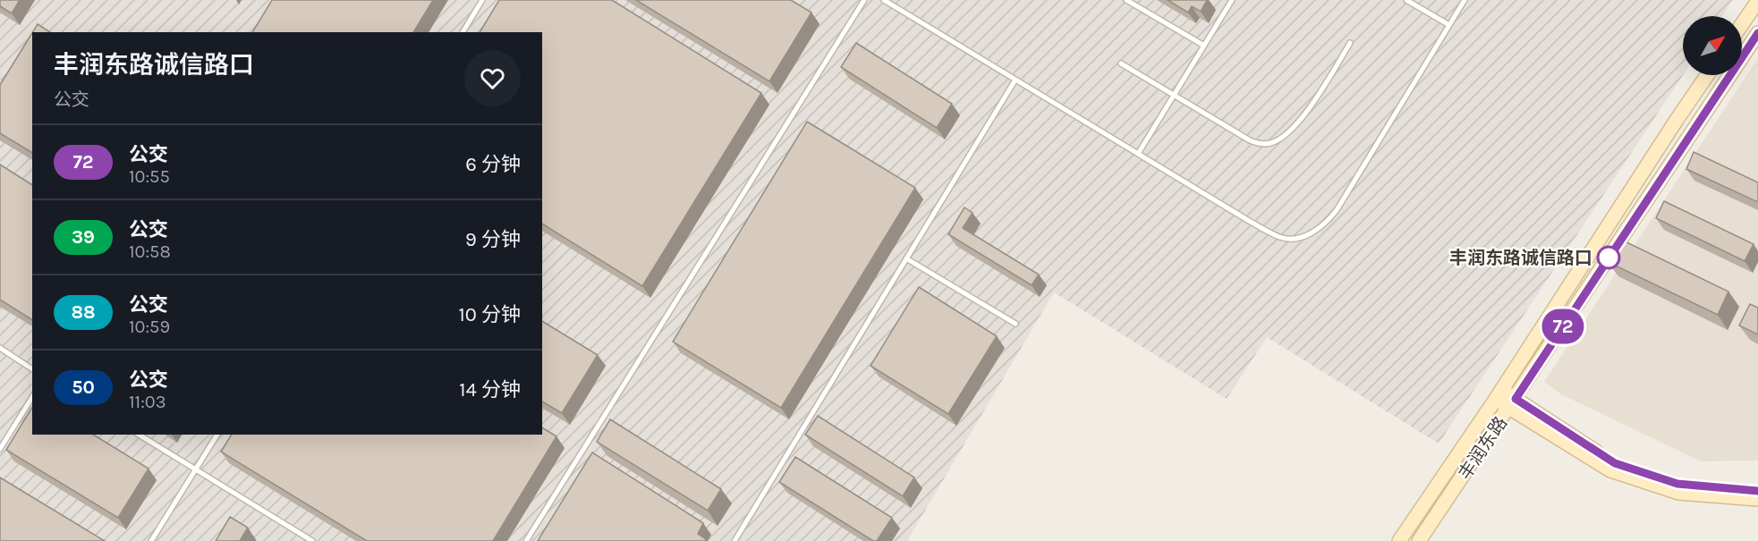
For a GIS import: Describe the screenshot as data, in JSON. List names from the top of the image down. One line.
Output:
{"streets":{"street":["丰润东路"]},"places":["丰润东路诚信路口"],"lines":["bus line 72"],"north":"top right","page":{"on_map":"72","heading":["丰润东路诚信路口","公交"],"list":[{"mark":"72","name":"公交","note":"10:55","value":"6 分钟"},{"mark":"39","name":"公交","note":"10:58","value":"9 分钟"},{"mark":"88","name":"公交","note":"10:59","value":"10 分钟"},{"mark":"50","name":"公交","note":"11:03","value":"14 分钟"}]}}
